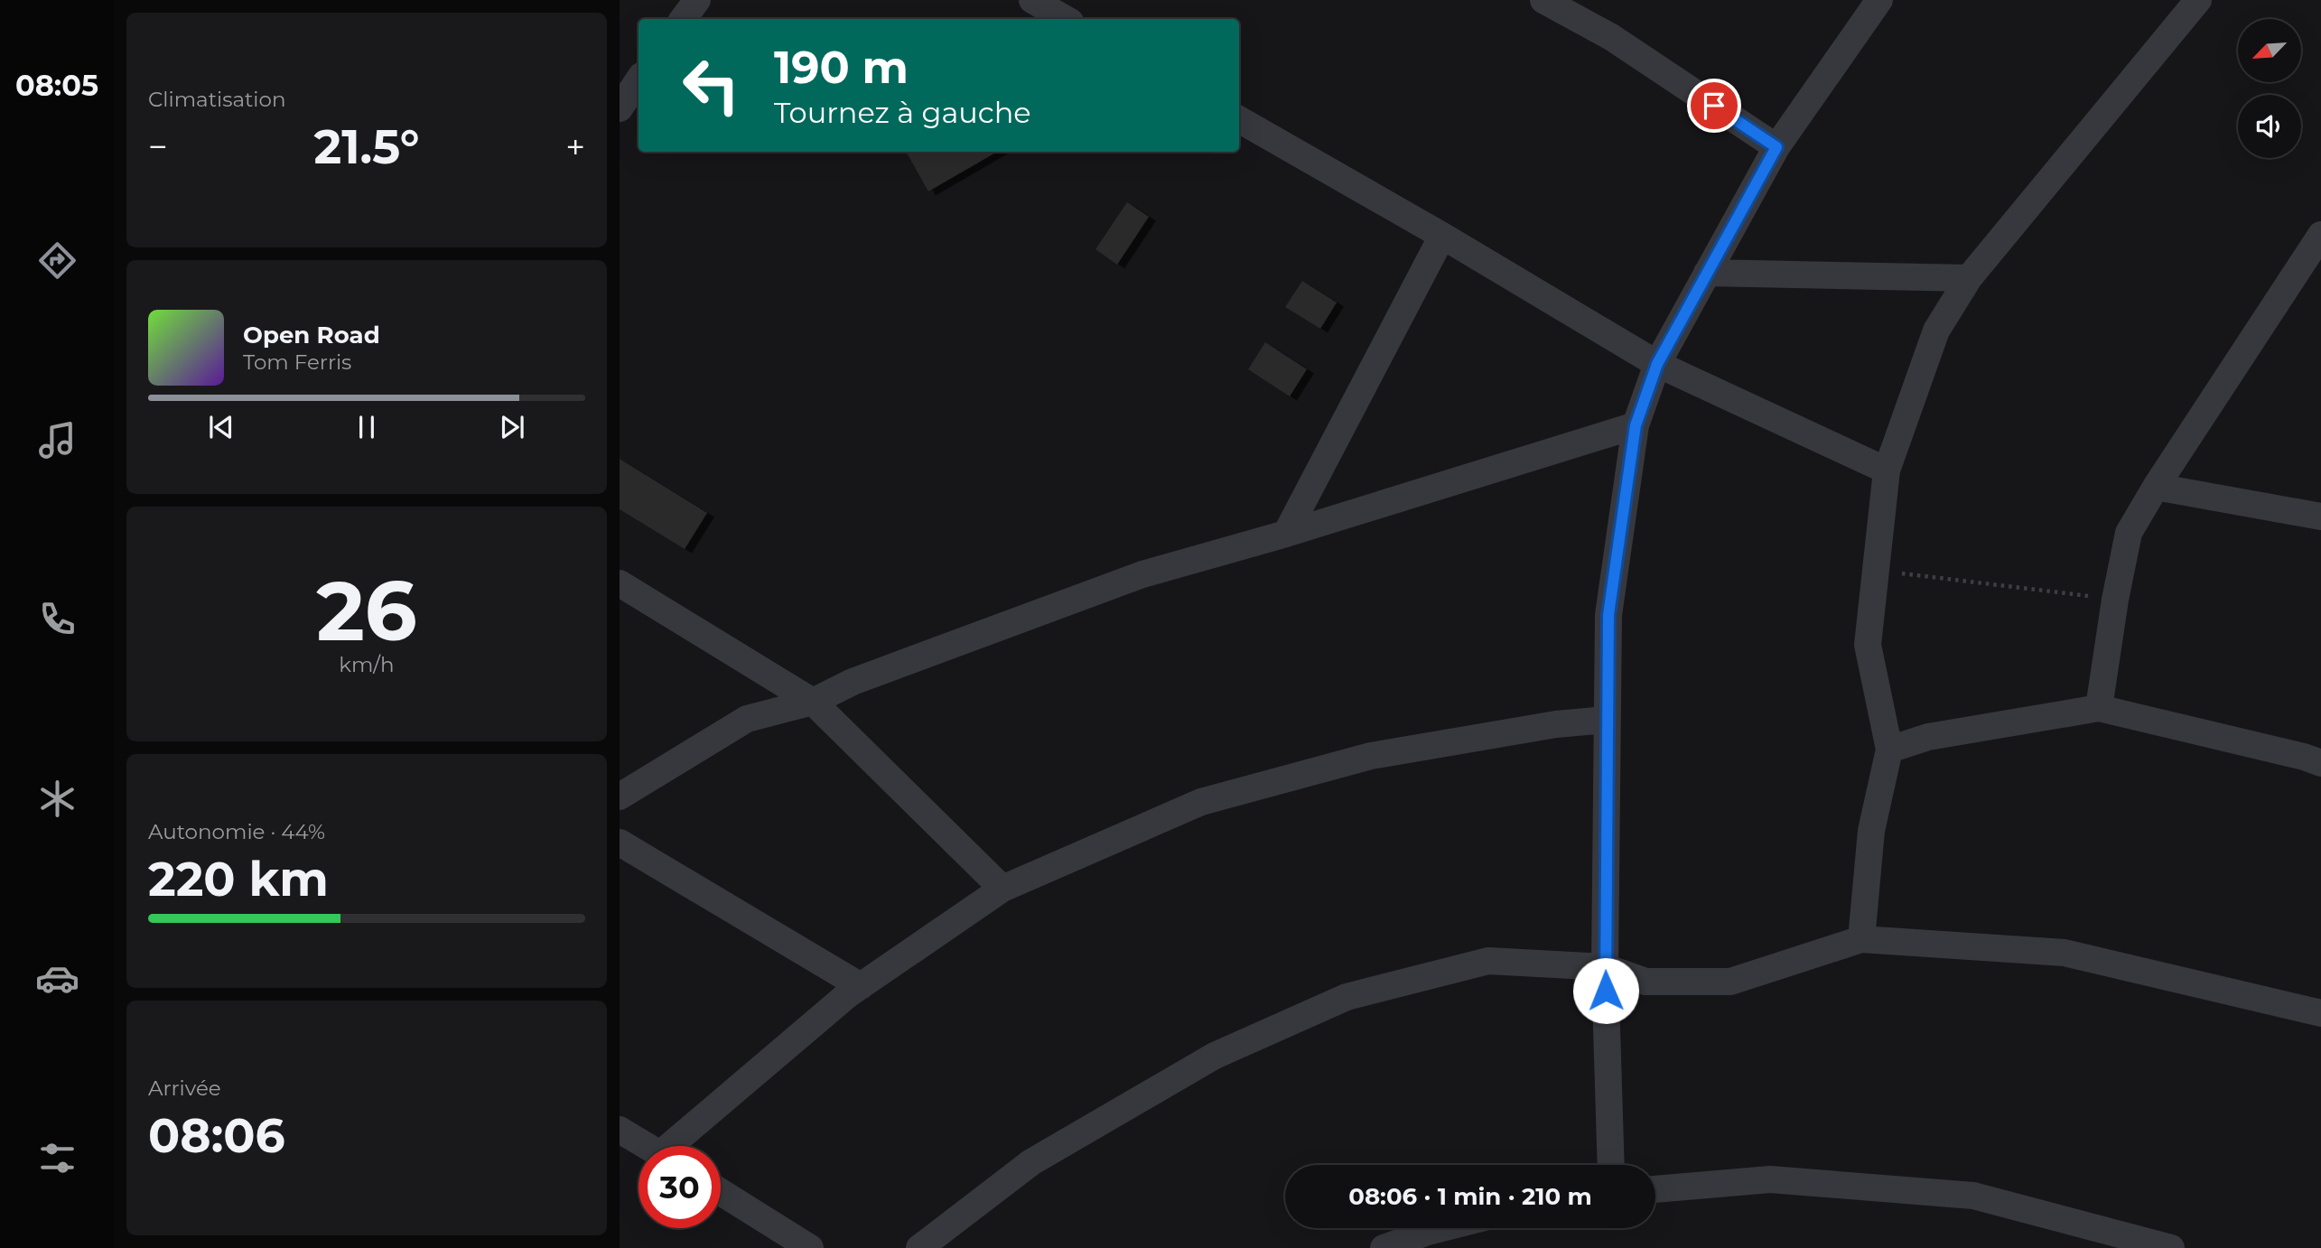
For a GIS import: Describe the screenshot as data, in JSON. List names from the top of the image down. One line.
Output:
{"north":"bottom left","page":{"tabs":"08:05","tile":["Climatisation",["26","km/h"],["Autonomie · 44%","220 km"],["Arrivée","08:06"]],"turn":["190 m","Tournez à gauche"],"heat":["−","21.5°","+"],"song":["Open Road","Tom Ferris"],"limit":"30","trip":"08:06 · 1 min · 210 m"}}
